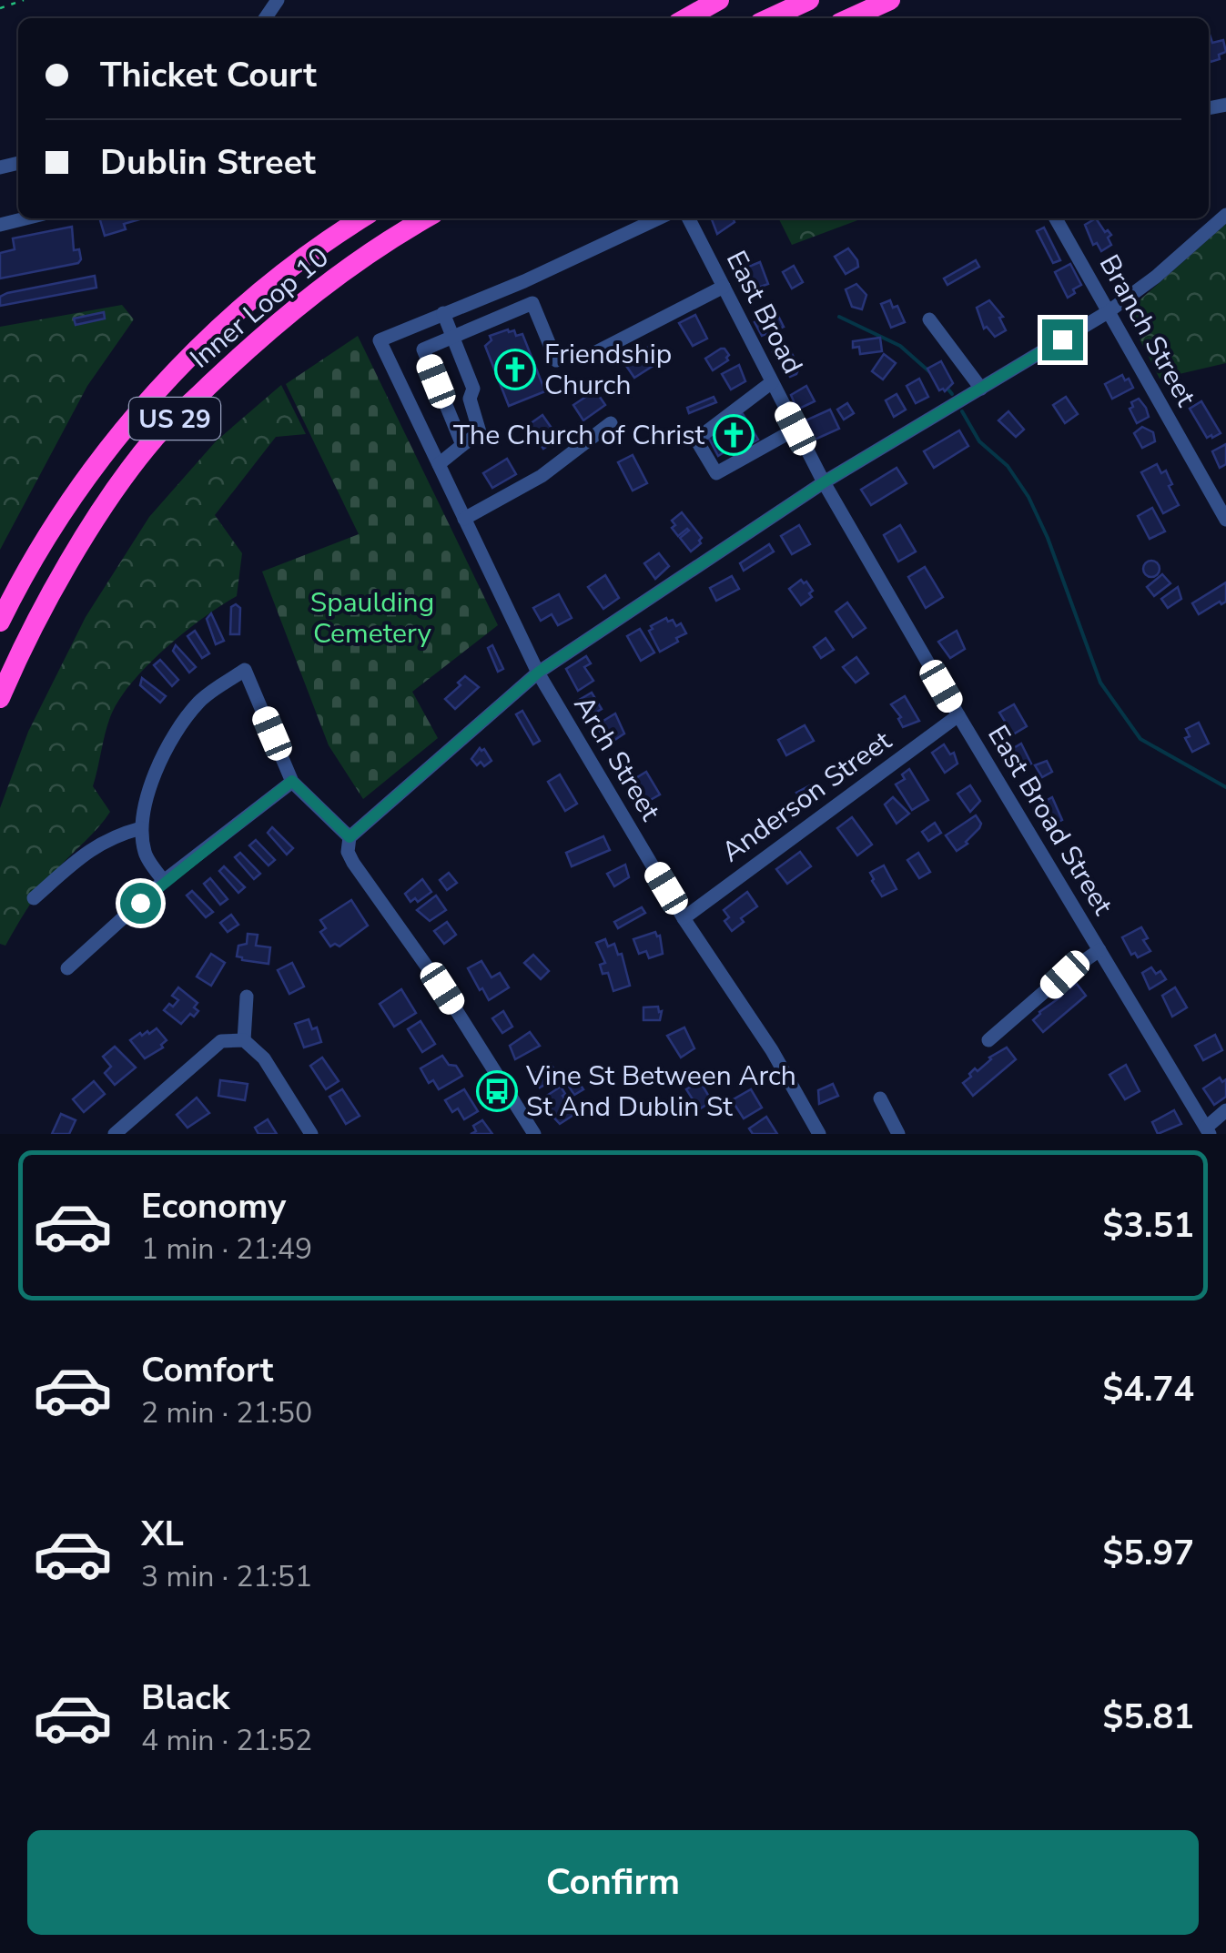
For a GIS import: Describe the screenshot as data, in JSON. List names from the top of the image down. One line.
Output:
{"streets":{"highway":["Inner Loop 10","US 29"],"street":["East Broad","Branch Street","Arch Street","Anderson Street","East Broad Street"]},"crossings":[["East Broad","East Broad Street"],["Arch Street","Anderson Street"],["Anderson Street","East Broad Street"]],"parks":["Spaulding Cemetery"],"places":{"church":["Friendship Church","The Church of Christ"],"bus stop":["Vine St Between Arch St And Dublin St"]},"page":{"banner":["Thicket Court","Dublin Street"],"list":[{"name":"Economy","note":"1 min · 21:49","value":"$3.51"},{"name":"Comfort","note":"2 min · 21:50","value":"$4.74"},{"name":"XL","note":"3 min · 21:51","value":"$5.97"},{"name":"Black","note":"4 min · 21:52","value":"$5.81"}],"buttons":"Confirm"}}
